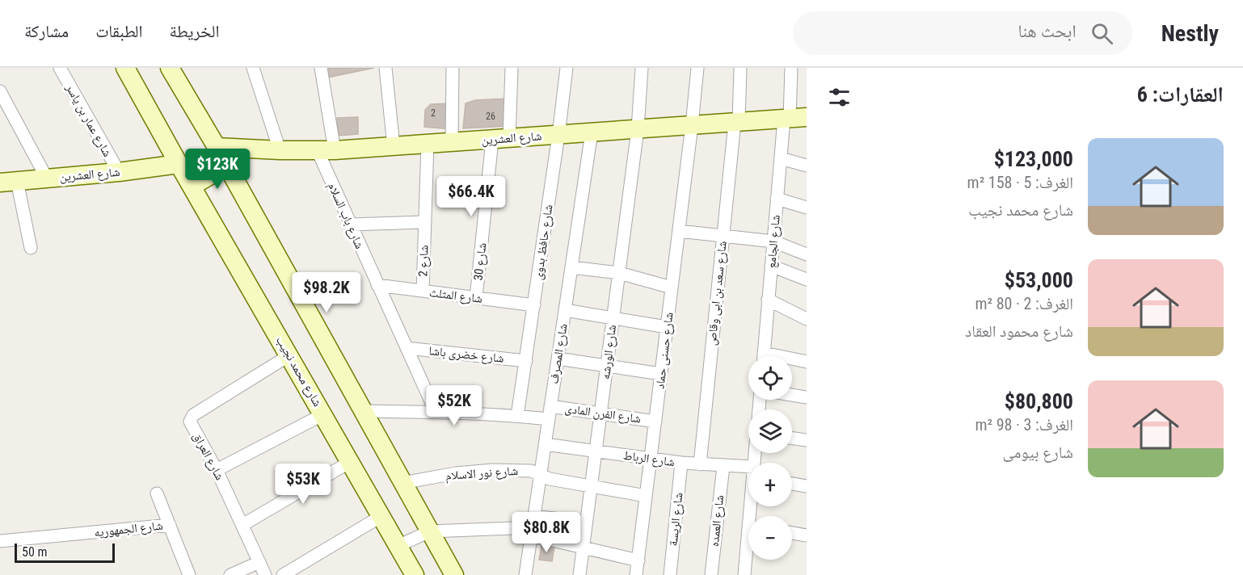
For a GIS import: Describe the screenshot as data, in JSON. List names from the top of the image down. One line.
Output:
{"streets":{"main road":["شارع العشرين","شارع محمد نجيب"],"street":["شارع عمار بن ياسر","شارع باب السلام","شارع الجامع","شارع حافظ بدوى","شارع 2","شارع 30","شارع سعد بن ابى وقاص","شارع المثلث","شارع حسنى حماد","شارع الورشه","شارع المصرف","شارع خضرى باشا","شارع الفرن المادى","شارع العراق","شارع الرباط","شارع نور الاسلام","شارع الريسة","شارع العمده","شارع الجمهوريه"]},"crossings":[["شارع عمار بن ياسر","شارع العشرين"],["شارع العشرين","شارع باب السلام"],["شارع العشرين","شارع الجامع"],["شارع العشرين","شارع حافظ بدوى"],["شارع العشرين","شارع 2"],["شارع العشرين","شارع 30"],["شارع العشرين","شارع سعد بن ابى وقاص"],["شارع العشرين","شارع حسنى حماد"],["شارع العشرين","شارع الورشه"],["شارع العشرين","شارع المصرف"],["شارع العشرين","شارع محمد نجيب"],["شارع باب السلام","شارع المثلث"],["شارع باب السلام","شارع خضرى باشا"],["شارع حافظ بدوى","شارع المثلث"],["شارع حافظ بدوى","شارع خضرى باشا"],["شارع 2","شارع المثلث"],["شارع 30","شارع المثلث"],["شارع سعد بن ابى وقاص","شارع الرباط"],["شارع حسنى حماد","شارع الفرن المادى"],["شارع حسنى حماد","شارع الرباط"],["شارع حسنى حماد","شارع نور الاسلام"],["شارع الورشه","شارع الفرن المادى"],["شارع الورشه","شارع الرباط"],["شارع الورشه","شارع نور الاسلام"],["شارع المصرف","شارع الفرن المادى"],["شارع المصرف","شارع الرباط"],["شارع المصرف","شارع نور الاسلام"],["شارع محمد نجيب","شارع العراق"],["شارع الرباط","شارع الريسة"],["شارع الرباط","شارع العمده"]],"house_numbers":["2","26"],"scale_bar":"50 m","page":{"header":"Nestly","search":"ابحث هنا","nav":["الخريطة","الطبقات","مشاركة"],"heading":"العقارات: 6","list":[{"name":"$123,000","note":"الغرف: 5 · 158 m² · شارع محمد نجيب"},{"name":"$53,000","note":"الغرف: 2 · 80 m² · شارع محمود العقاد"},{"name":"$80,800","note":"الغرف: 3 · 98 m² · شارع بيومى"}],"price":["$123K","$66.4K","$98.2K","$52K","$53K","$80.8K"],"map_buttons":["+","−"],"scale":"50 m"}}
